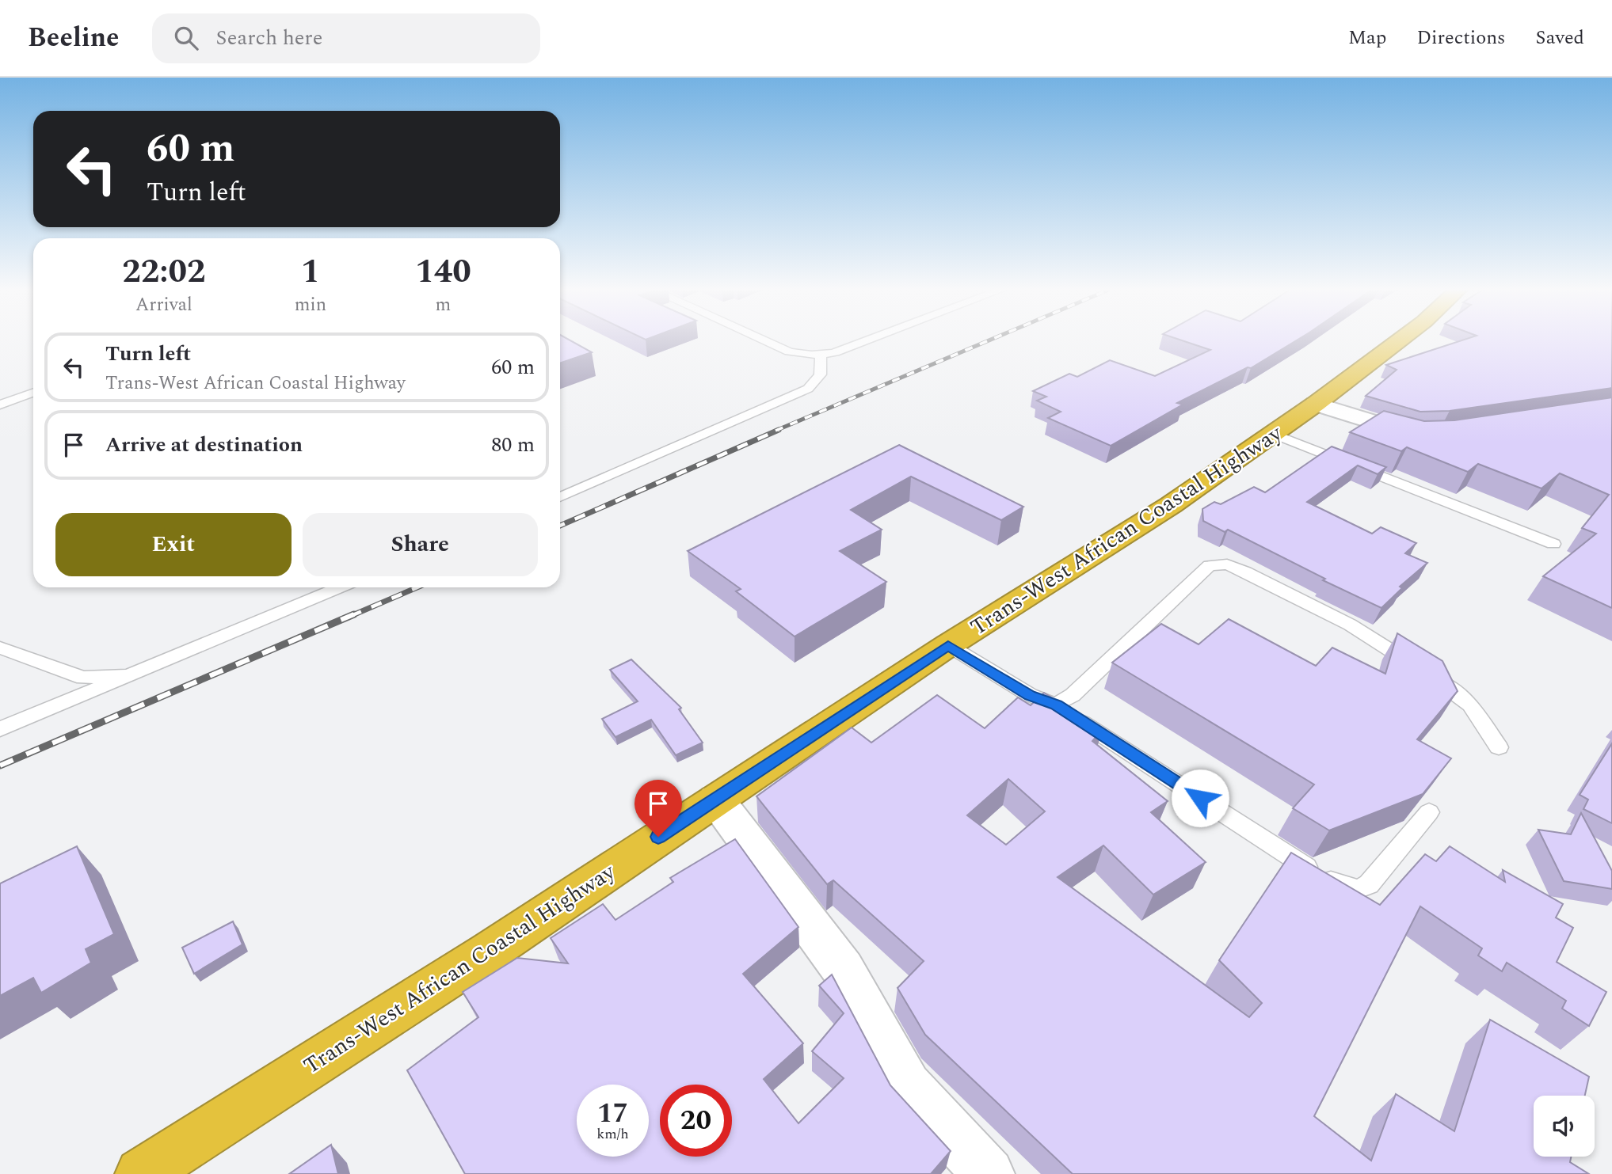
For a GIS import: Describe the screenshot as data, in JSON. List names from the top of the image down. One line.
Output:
{"streets":{"highway":["Trans-West African Coastal Highway"]},"page":{"header":"Beeline","search":"Search here","nav":["Map","Directions","Saved"],"turn":["60 m","Turn left"],"eta":["22:02","Arrival","1","min","140","m"],"list":[{"name":"Turn left","note":"Trans-West African Coastal Highway","value":"60 m"},{"name":"Arrive at destination","value":"80 m"}],"buttons":["Exit","Share"],"speed":"17 km/h","limit":"20"}}
